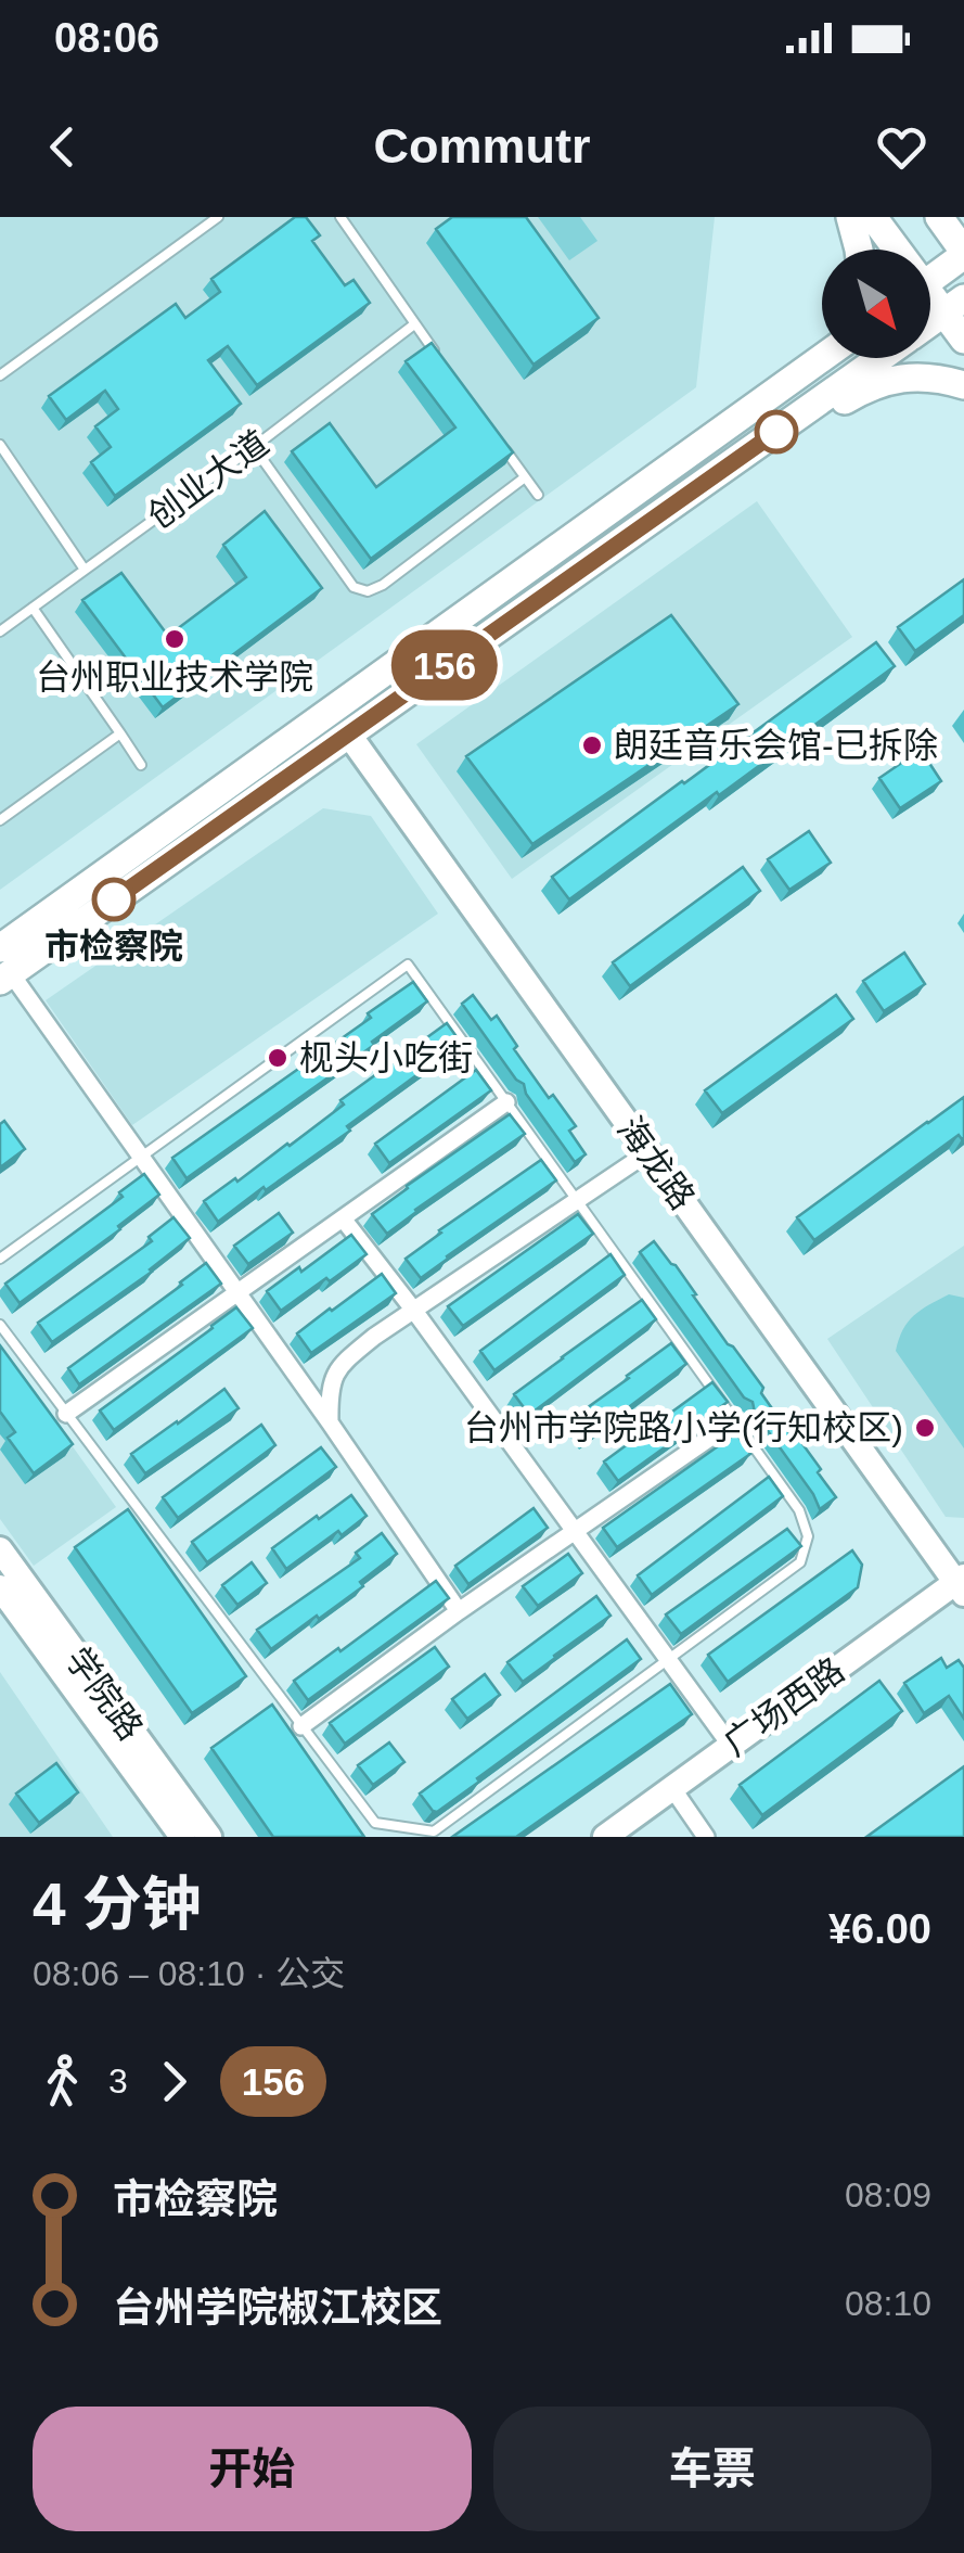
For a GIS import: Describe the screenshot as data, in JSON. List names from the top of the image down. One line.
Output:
{"streets":{"main road":["海龙路","学院路","广场西路"],"lane":["创业大道"]},"crossings":[["海龙路","广场西路"]],"places":["台州职业技术学院","朗廷音乐会馆-已拆除","市检察院","枧头小吃街","台州市学院路小学(行知校区)"],"lines":["bus line 156"],"north":"bottom right","page":{"status":"08:06","header":"Commutr","on_map":"156","heading":["4 分钟","08:06 – 08:10 · 公交","¥6.00"],"legs":["3","156"],"list":[{"name":"市检察院","value":"08:09"},{"name":"台州学院椒江校区","value":"08:10"}],"buttons":["开始","车票"]}}
